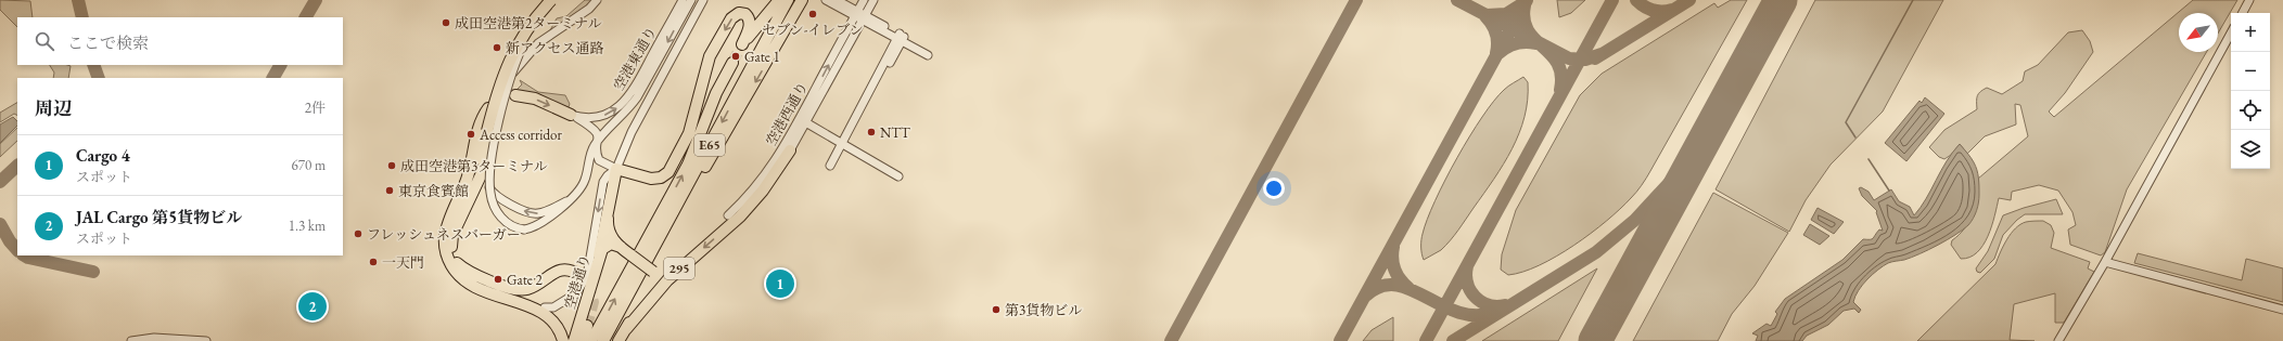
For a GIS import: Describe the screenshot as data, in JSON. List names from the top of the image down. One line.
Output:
{"streets":{"highway":["E65","295","空港通り"],"street":["空港東通り","空港西通り"]},"crossings":[["空港西通り","295"],["295","空港通り"]],"places":["セブン-イレブン","成田空港第2ターミナル","新アクセス通路","Gate 1","NTT","Access corridor","成田空港第3ターミナル","東京食賓館","フレッシュネスバーガー","一天門","Gate 2","第3貨物ビル"],"north":"bottom left","page":{"map_buttons":["+","−"],"search":"ここで検索","heading":["周辺","2件"],"list":[{"mark":"1","name":"Cargo 4","note":"スポット","value":"670 m"},{"mark":"2","name":"JAL Cargo 第5貨物ビル","note":"スポット","value":"1.3 km"}],"pins":["1","2"]}}
